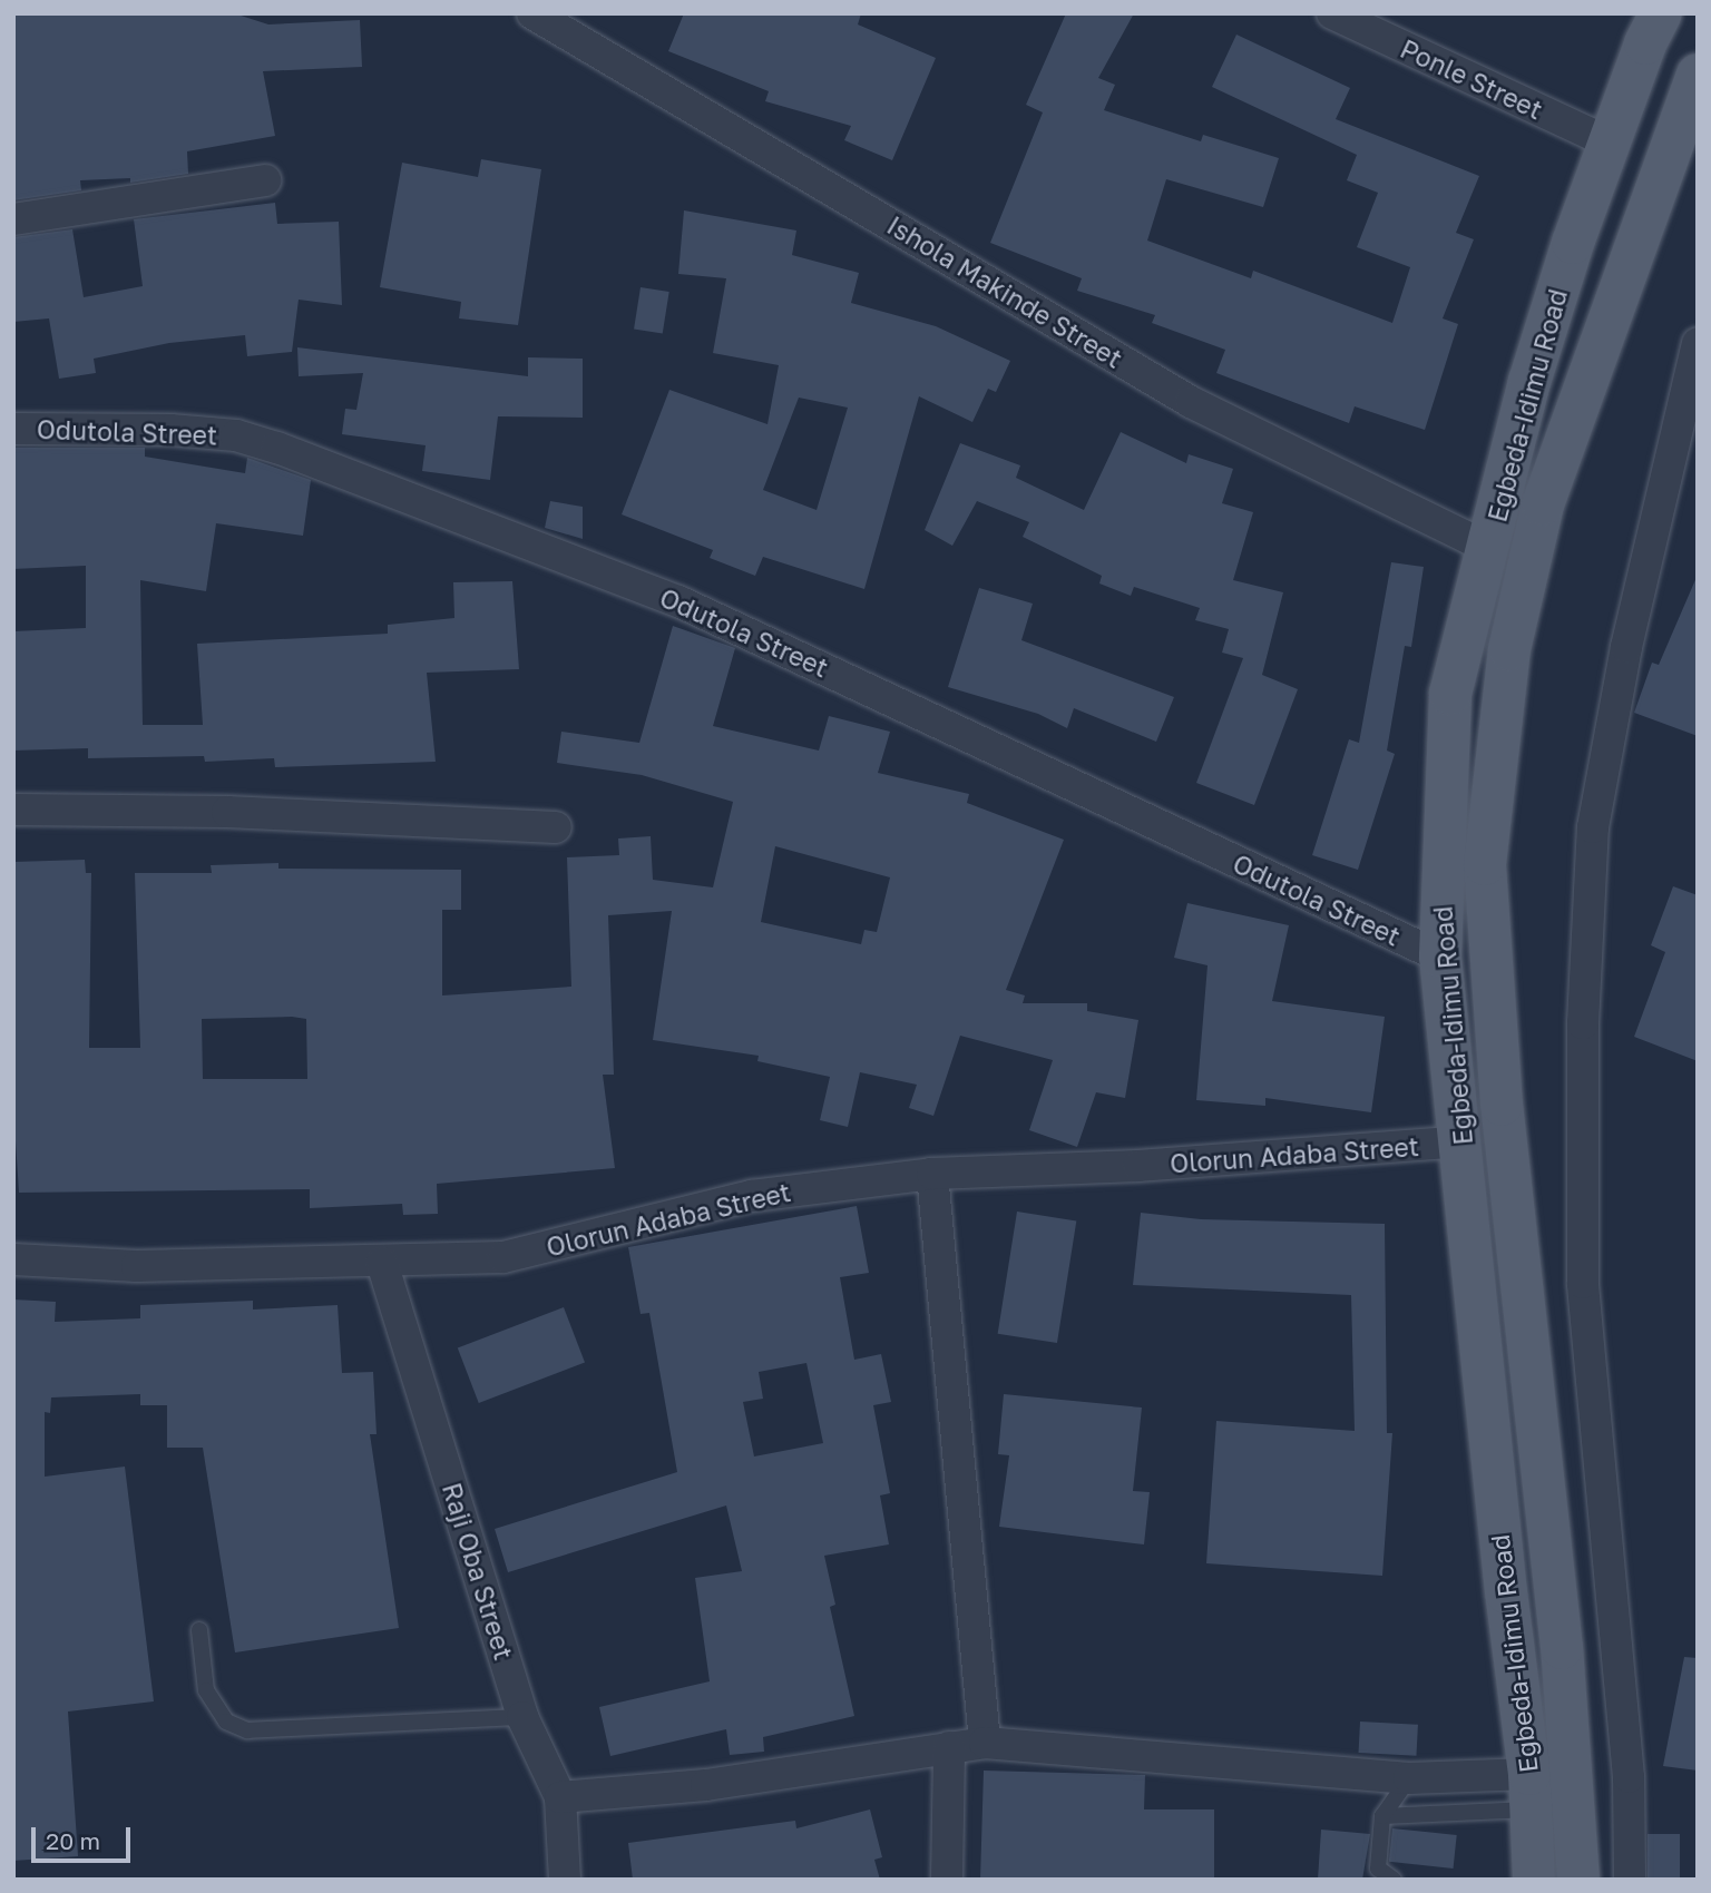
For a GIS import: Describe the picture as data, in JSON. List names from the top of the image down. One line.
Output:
{"streets":{"main road":["Egbeda-Idimu Road"],"street":["Ponle Street","Ishola Makinde Street","Odutola Street","Olorun Adaba Street","Raji Oba Street"]},"crossings":[["Ponle Street","Egbeda-Idimu Road"],["Ishola Makinde Street","Egbeda-Idimu Road"],["Egbeda-Idimu Road","Odutola Street"],["Egbeda-Idimu Road","Olorun Adaba Street"],["Olorun Adaba Street","Raji Oba Street"]],"scale_bar":"20 m"}
